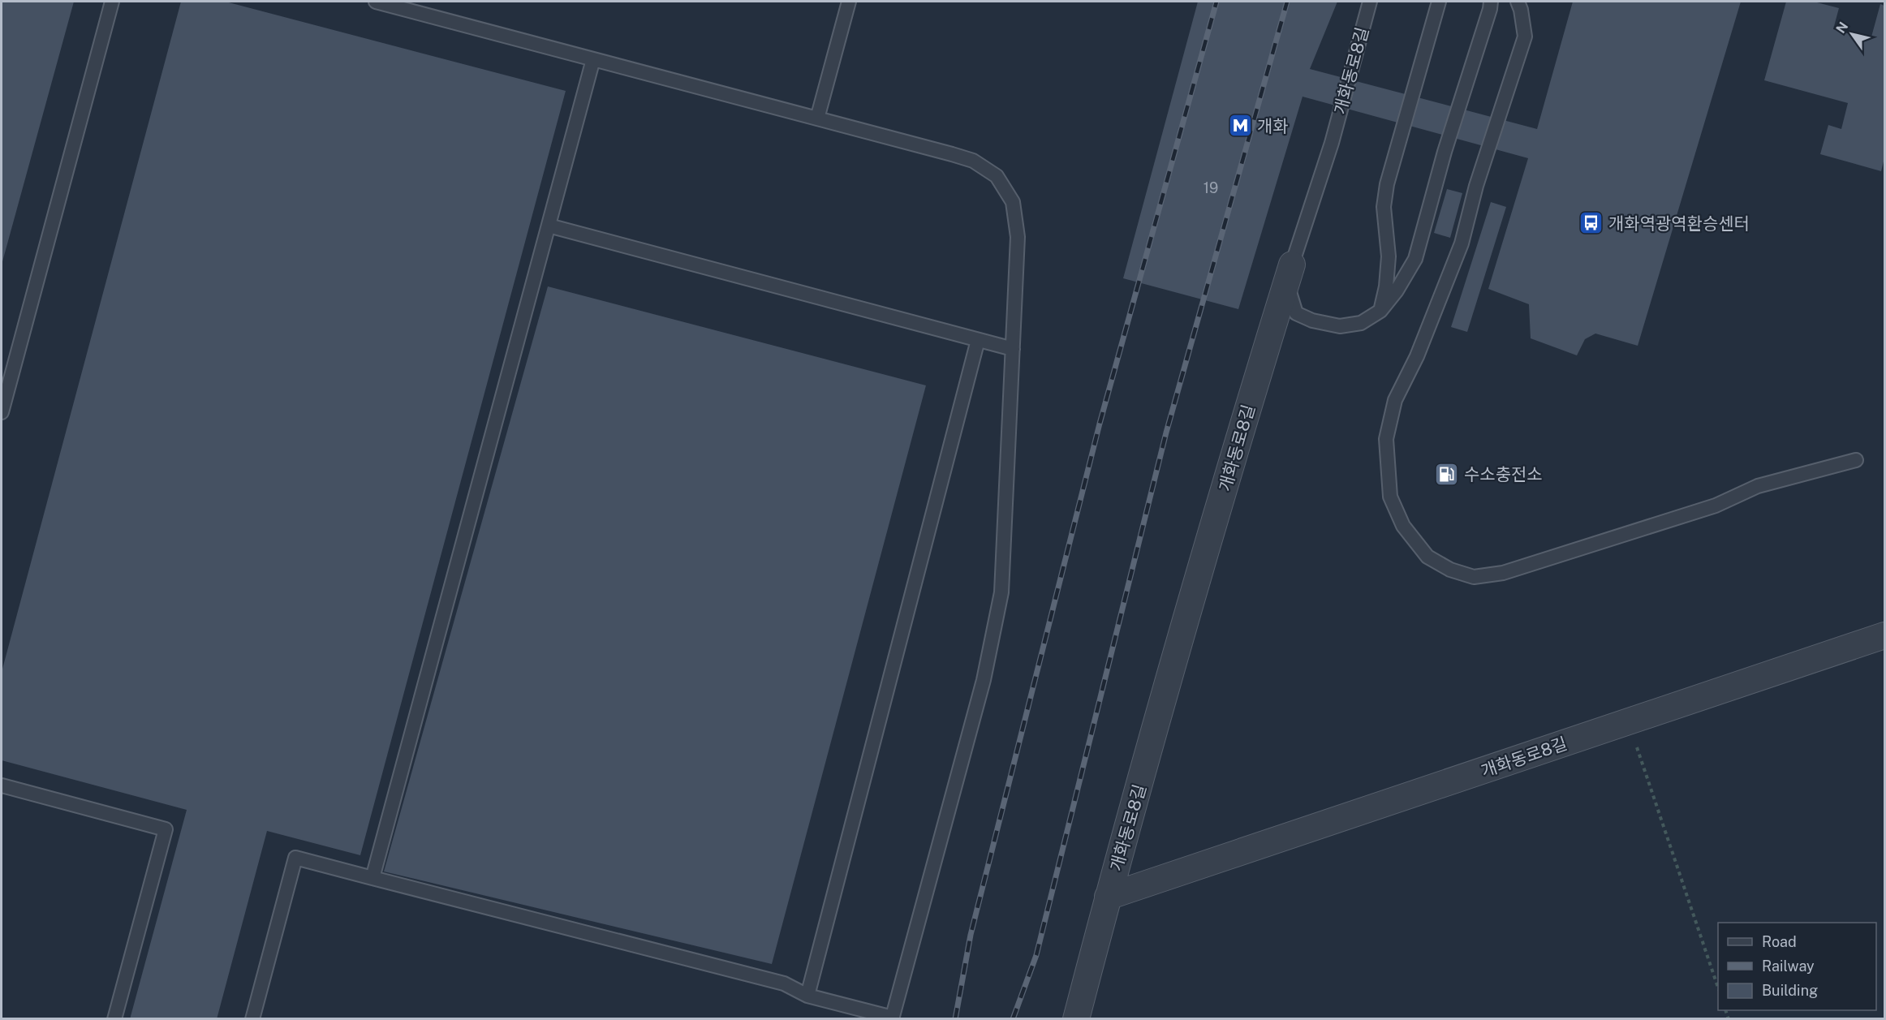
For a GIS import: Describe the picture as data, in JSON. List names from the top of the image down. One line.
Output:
{"streets":{"street":["개화동로8길"]},"places":{"metro station":["개화"],"bus stop":["개화역광역환승센터"],"fuel station":["수소충전소"]},"house_numbers":["19"],"legend":["Road","Railway","Building"],"north":"top left"}
